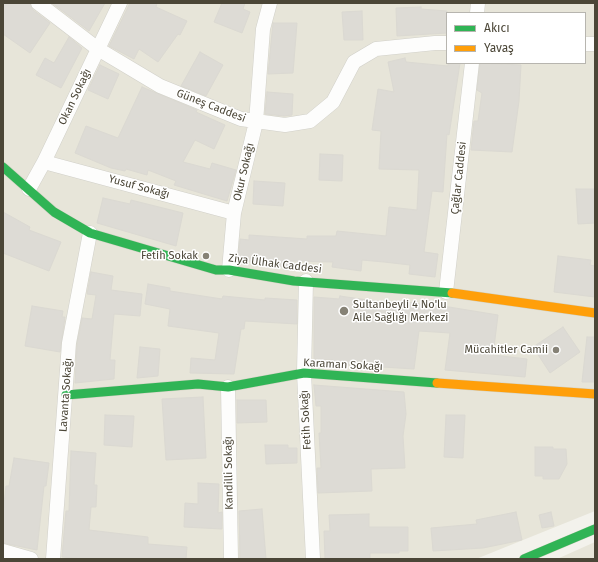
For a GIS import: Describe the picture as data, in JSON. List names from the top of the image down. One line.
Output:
{"streets":{"street":["Okan Sokağı","Güneş Caddesi","Okur Sokağı","Çağlar Caddesi","Yusuf Sokağı","Ziya Ülhak Caddesi","Karaman Sokağı","Lavanta Sokağı","Fetih Sokağı","Kandilli Sokağı"]},"crossings":[["Okan Sokağı","Güneş Caddesi"],["Okan Sokağı","Yusuf Sokağı"],["Okan Sokağı","Ziya Ülhak Caddesi"],["Güneş Caddesi","Okur Sokağı"],["Okur Sokağı","Yusuf Sokağı"],["Okur Sokağı","Ziya Ülhak Caddesi"],["Çağlar Caddesi","Ziya Ülhak Caddesi"],["Ziya Ülhak Caddesi","Lavanta Sokağı"],["Ziya Ülhak Caddesi","Fetih Sokağı"],["Karaman Sokağı","Lavanta Sokağı"],["Karaman Sokağı","Fetih Sokağı"],["Karaman Sokağı","Kandilli Sokağı"]],"places":["Fetih Sokak","Sultanbeyli 4 No'lu Aile Sağlığı Merkezi","Mücahitler Camii"],"legend":["Akıcı","Yavaş"]}
